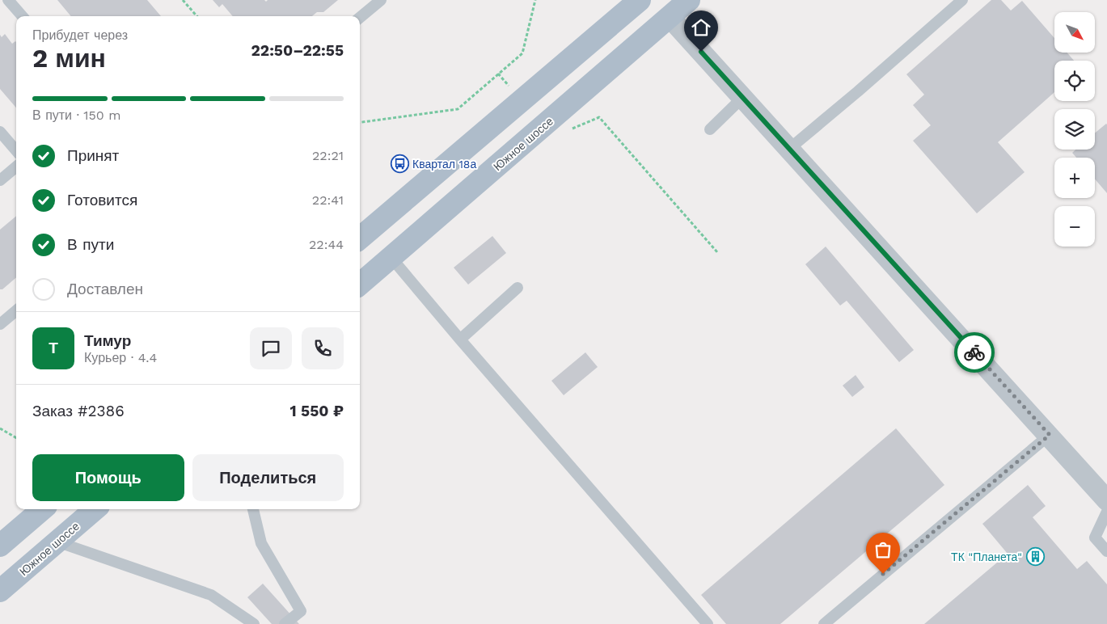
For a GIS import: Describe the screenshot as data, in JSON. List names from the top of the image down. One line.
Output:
{"streets":{"main road":["Южное шоссе"]},"places":{"bus stop":["Квартал 18а"],"building":["ТК \"Планета\""]},"north":"bottom right","page":{"map_buttons":["+","−"],"heading":["2 мин","Прибудет через","22:50–22:55"],"panel":["Тимур","Курьер · 4.4","Заказ #2386","1 550 ₽"],"bar":"В пути · 150 m","list":[["Принят","22:21"],["Готовится","22:41"],["В пути","22:44"],"Доставлен"],"round":"Т","buttons":["Помощь","Поделиться"]}}
